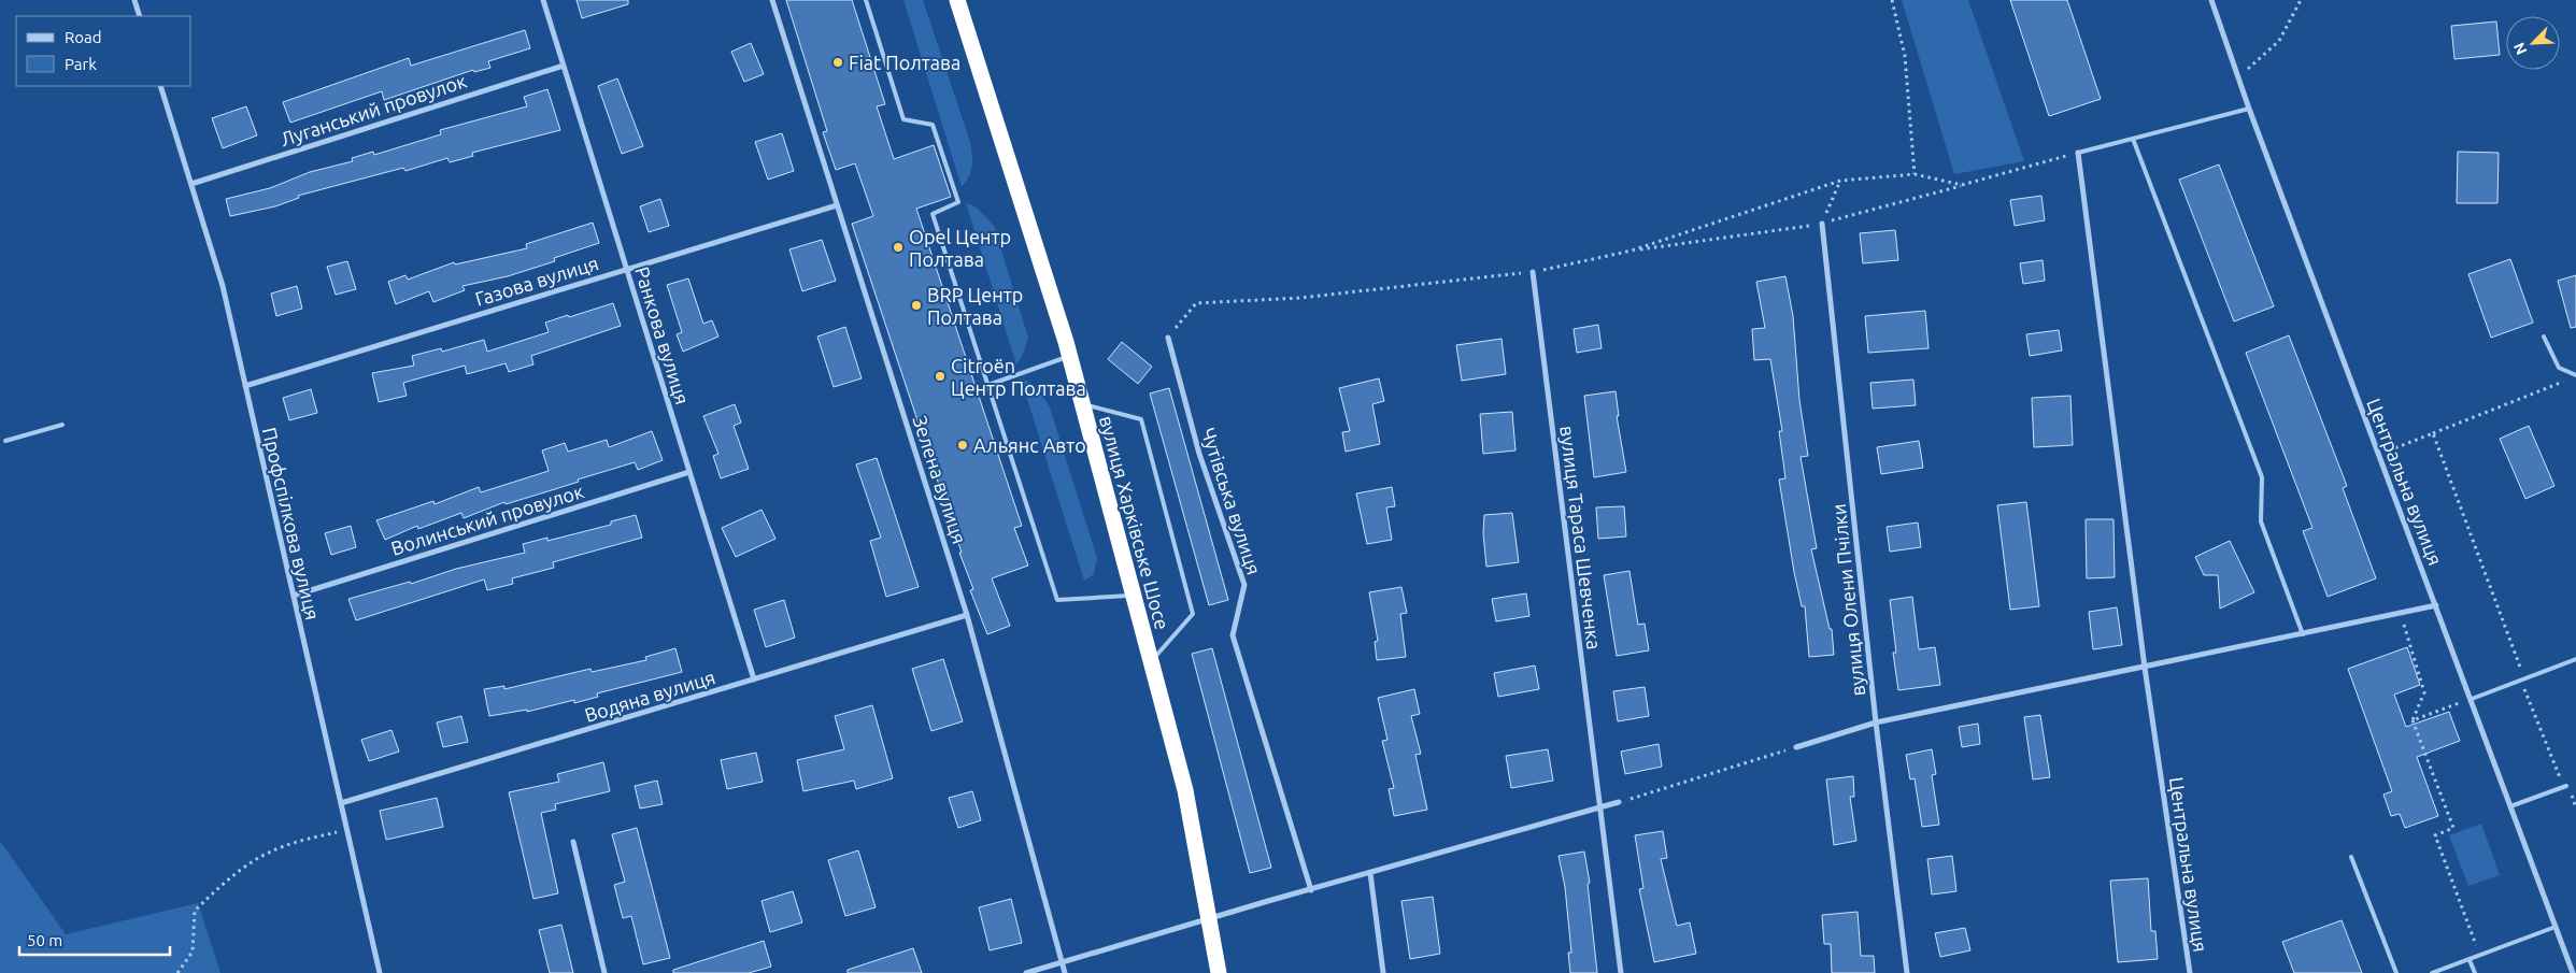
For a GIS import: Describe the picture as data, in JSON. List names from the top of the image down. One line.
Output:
{"streets":{"highway":["вулиця Харківське Шосе"],"street":["Луганський провулок","Газова вулиця","Ранкова вулиця","Зелена вулиця","Центральна вулиця","Чутівська вулиця","Волинський провулок","Профспілкова вулиця","вулиця Тараса Шевченка","вулиця Олени Пчілки","Водяна вулиця"]},"crossings":[["Луганський провулок","Ранкова вулиця"],["Луганський провулок","Профспілкова вулиця"],["Газова вулиця","Ранкова вулиця"],["Газова вулиця","Зелена вулиця"],["Газова вулиця","Профспілкова вулиця"],["Ранкова вулиця","Волинський провулок"],["Ранкова вулиця","Водяна вулиця"],["Зелена вулиця","Водяна вулиця"],["Волинський провулок","Профспілкова вулиця"],["Профспілкова вулиця","Водяна вулиця"]],"places":["Fiat Полтава","Opel Центр Полтава","BRP Центр Полтава","Citroën Центр Полтава","Альянс Авто"],"legend":["Road","Park"],"scale_bar":"50 m","north":"bottom left"}
